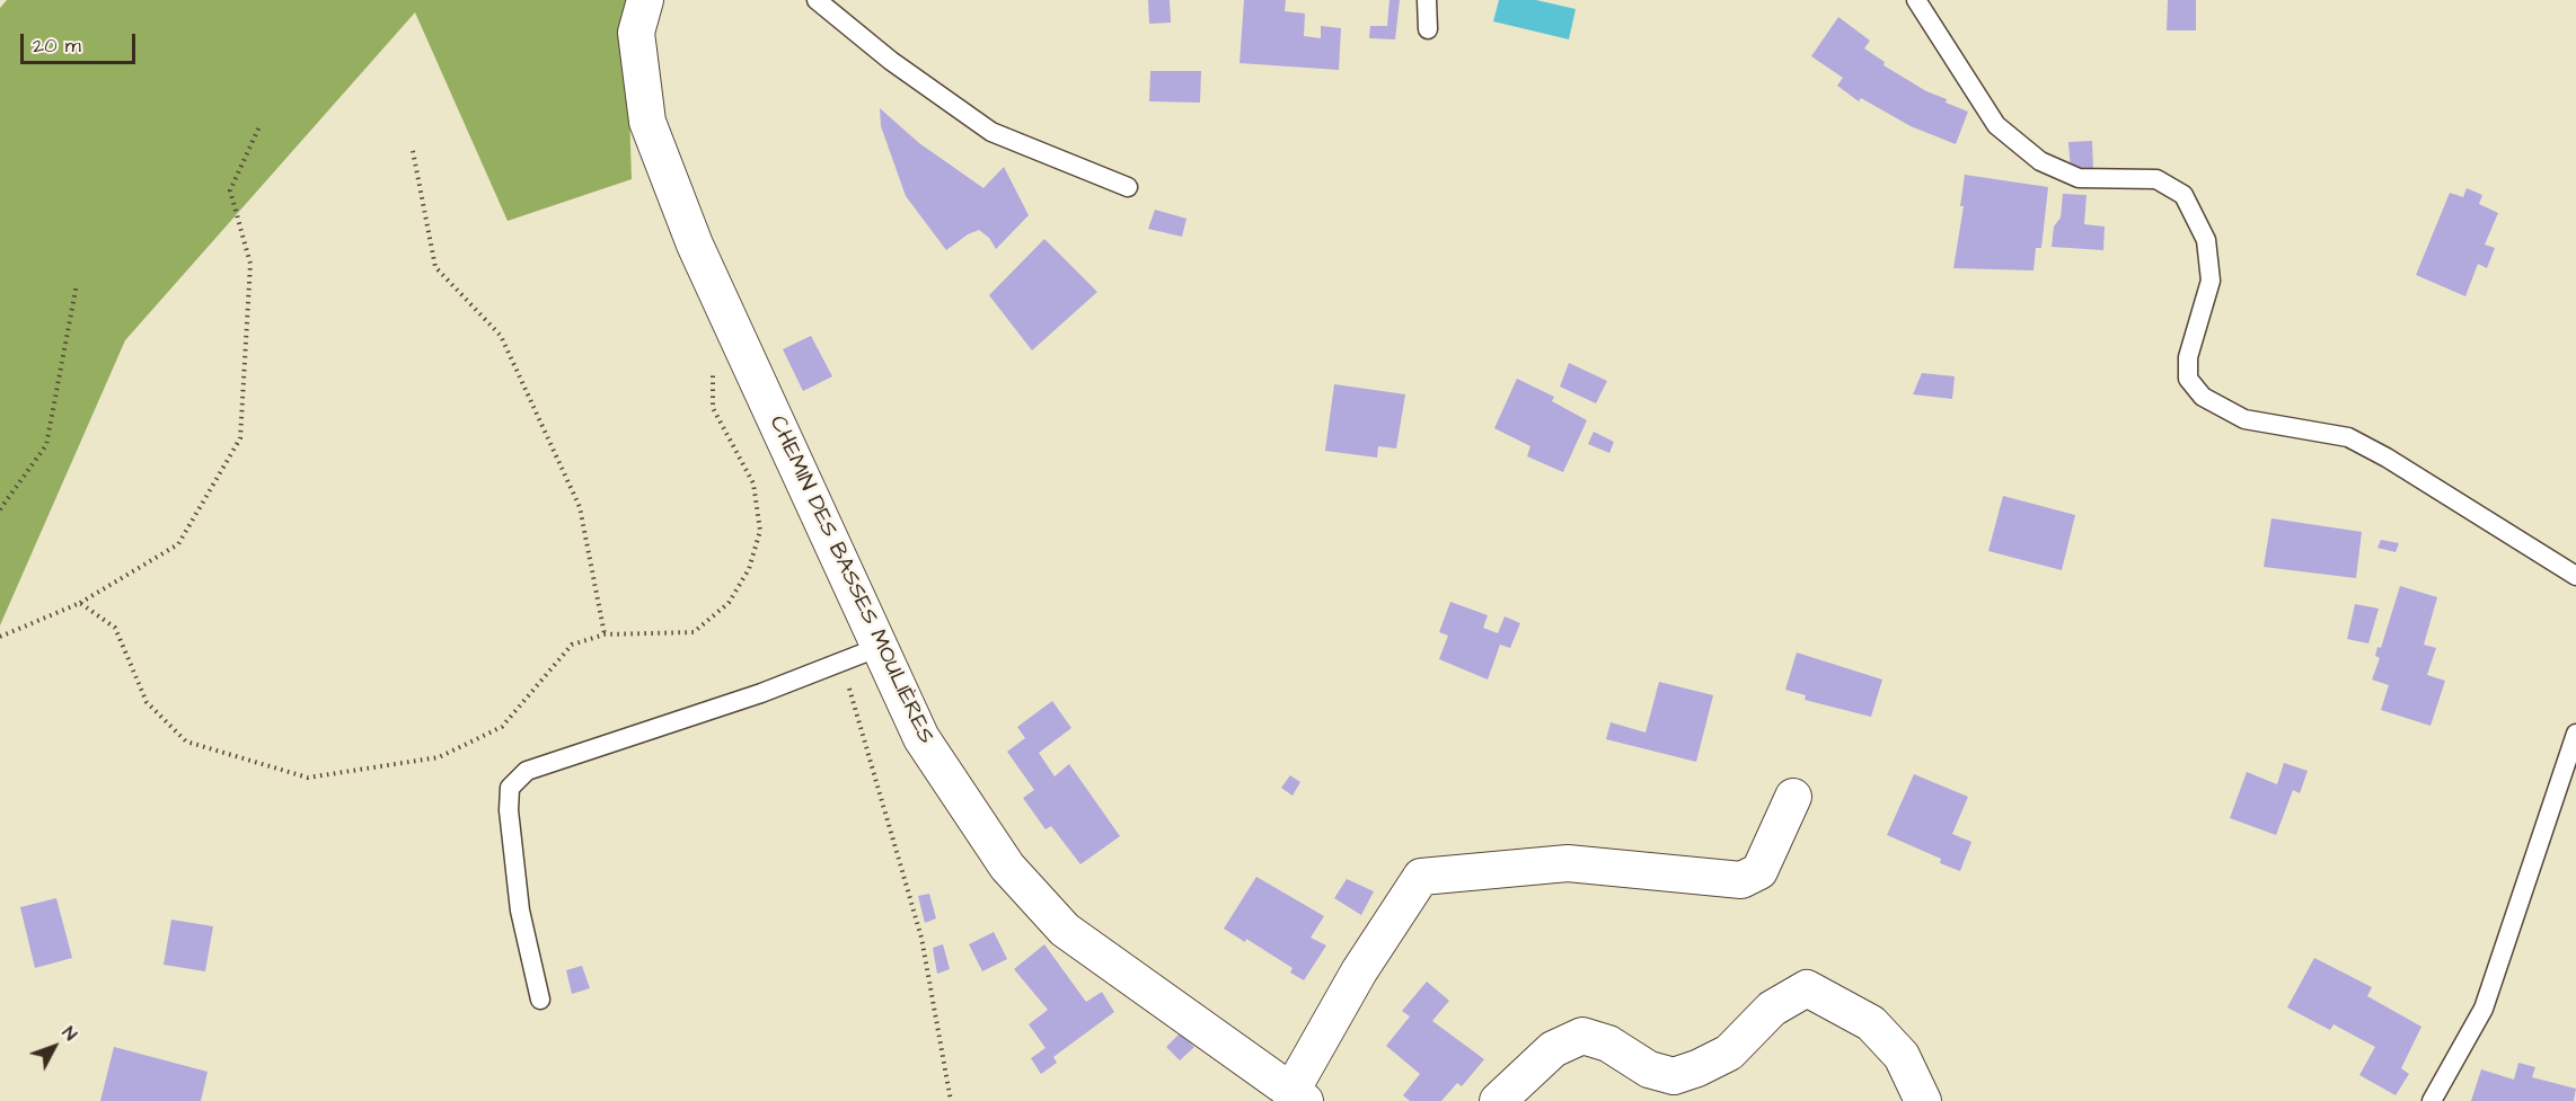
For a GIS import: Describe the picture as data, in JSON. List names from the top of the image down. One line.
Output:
{"streets":{"street":["CHEMIN DES BASSES MOULIÈRES"]},"scale_bar":"20 m","north":"top right"}
